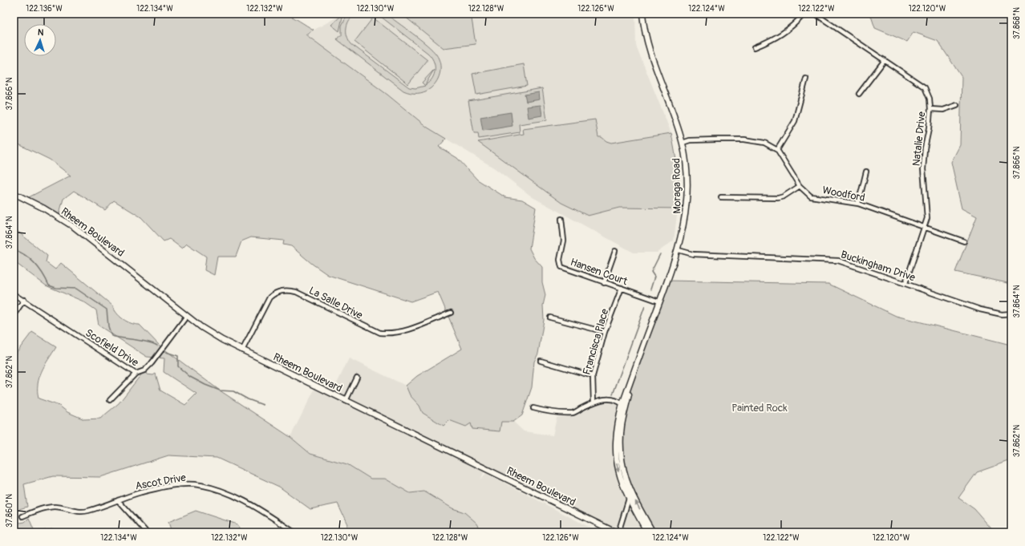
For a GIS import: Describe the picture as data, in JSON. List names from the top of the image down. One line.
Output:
{"streets":{"main road":["Moraga Road","Rheem Boulevard"],"street":["Natalie Drive","Woodford","Buckingham Drive","Hansen Court","La Salle Drive","Francisca Place","Scofield Drive","Ascot Drive"]},"crossings":[["Natalie Drive","Woodford"],["Natalie Drive","Buckingham Drive"],["Moraga Road","Buckingham Drive"],["Moraga Road","Hansen Court"],["Rheem Boulevard","La Salle Drive"],["Rheem Boulevard","Scofield Drive"],["Hansen Court","Francisca Place"]],"parks":["Painted Rock"],"north":"top","coordinates":["122.136°W","122.134°W","122.132°W","122.130°W","122.128°W","122.126°W","122.124°W","122.122°W","122.120°W","37.868°N","37.866°N","37.864°N","37.862°N","37.860°N"]}
